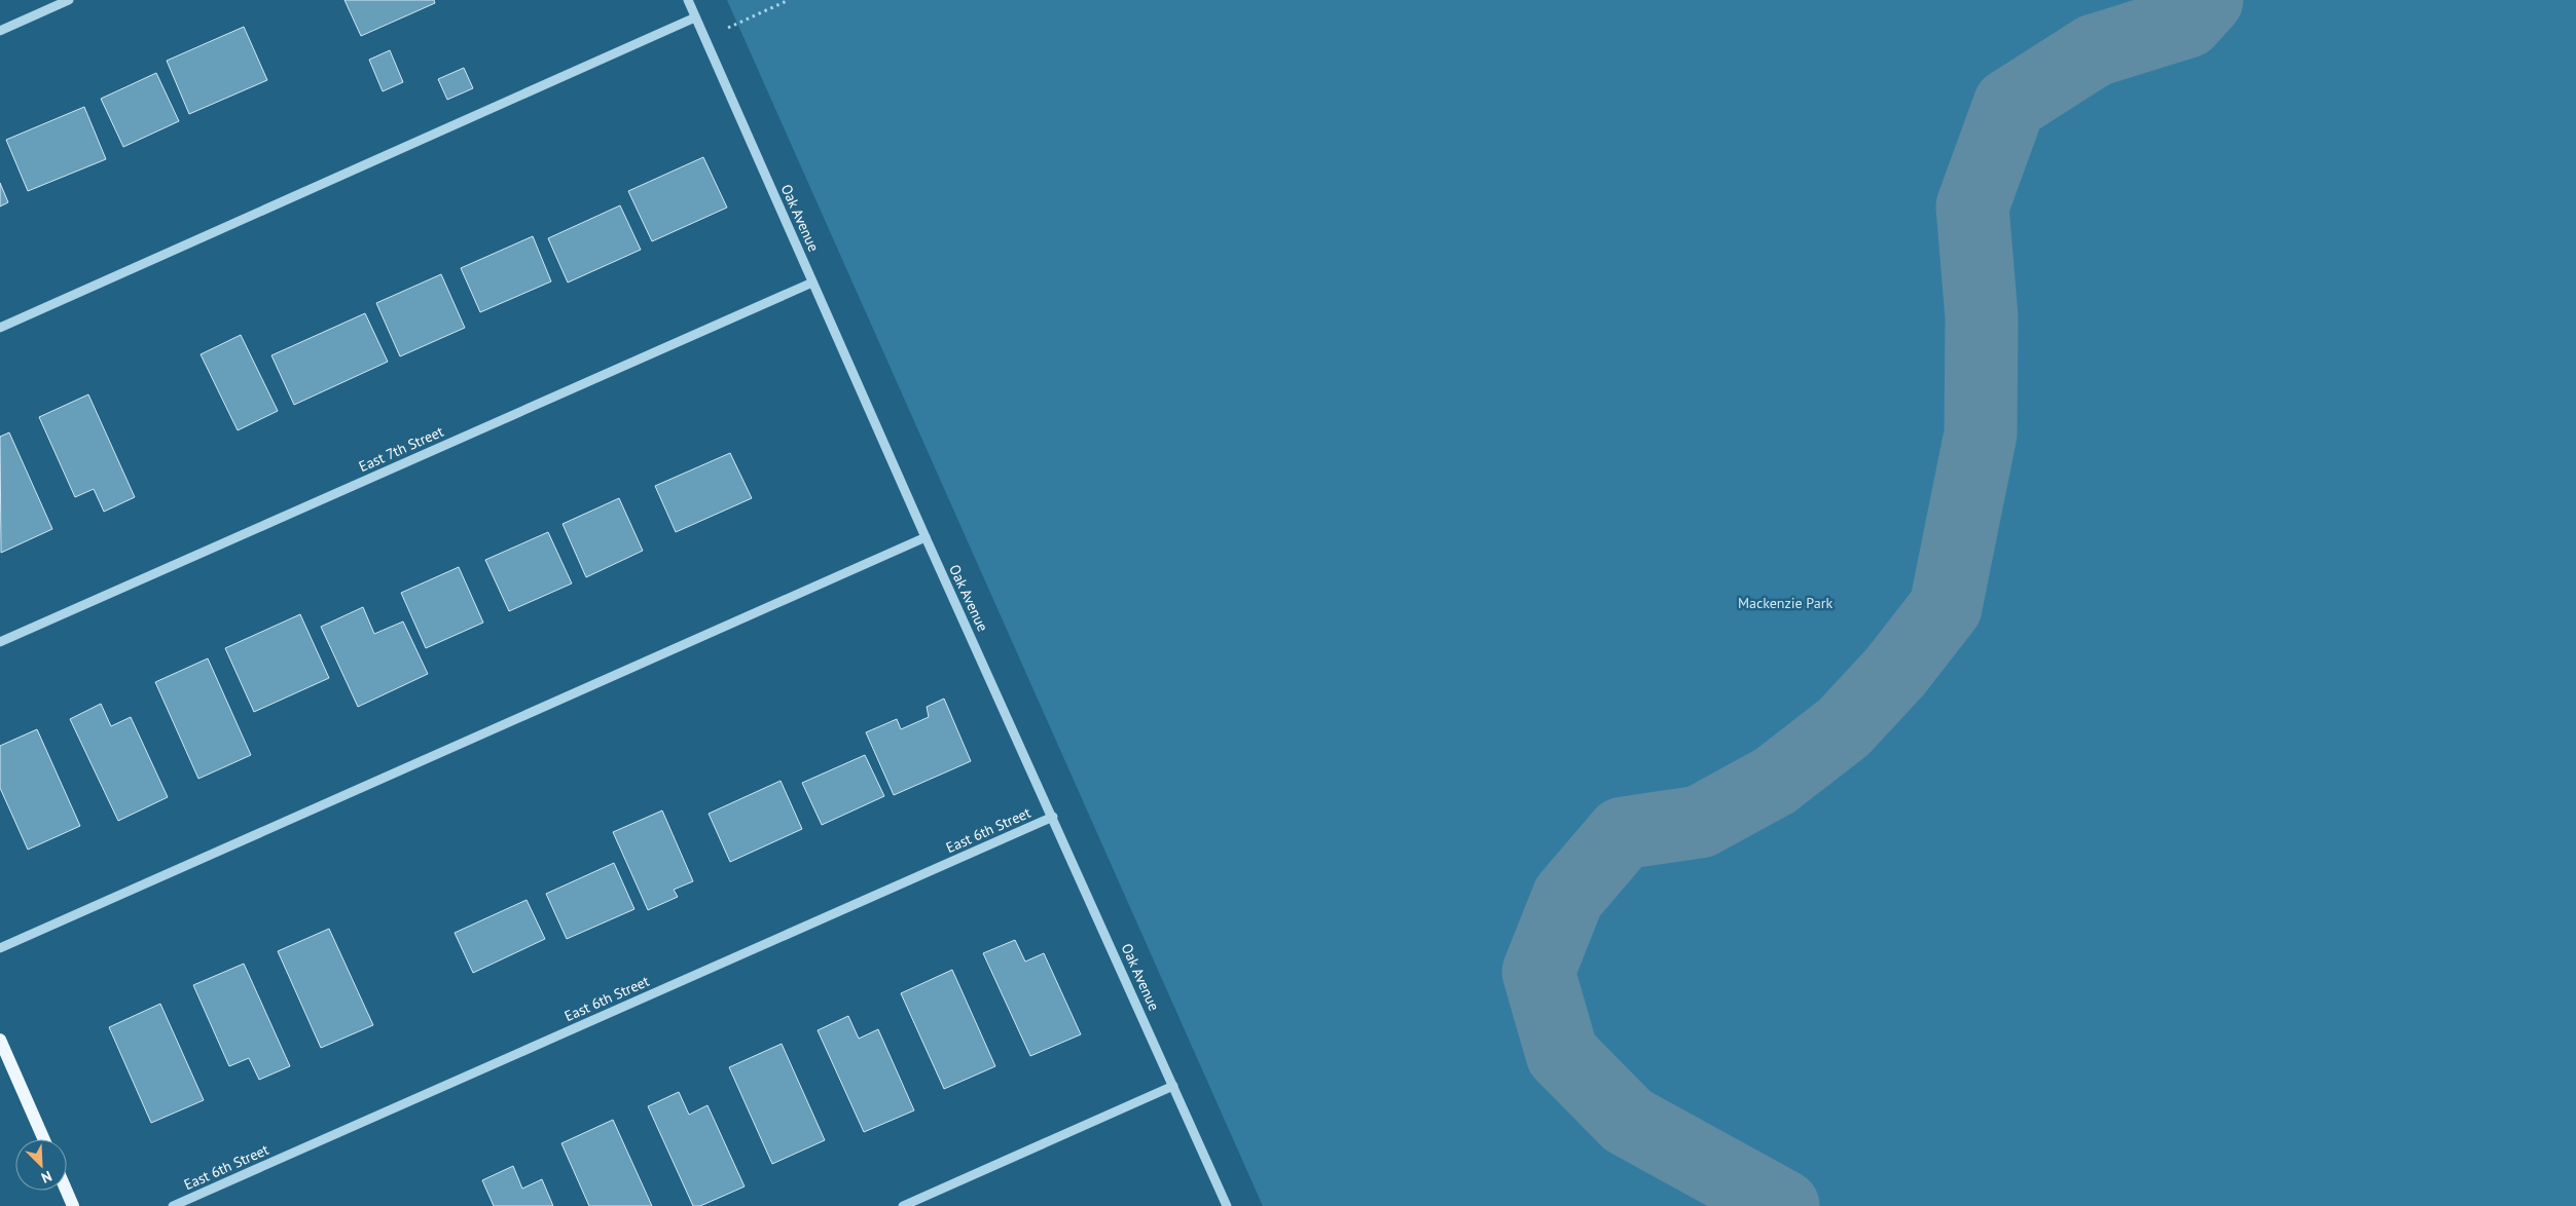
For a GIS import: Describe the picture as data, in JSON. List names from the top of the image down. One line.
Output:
{"streets":{"street":["Oak Avenue","East 7th Street","East 6th Street"]},"crossings":[["Oak Avenue","East 7th Street"],["Oak Avenue","East 6th Street"]],"parks":["Mackenzie Park"],"north":"bottom right"}
